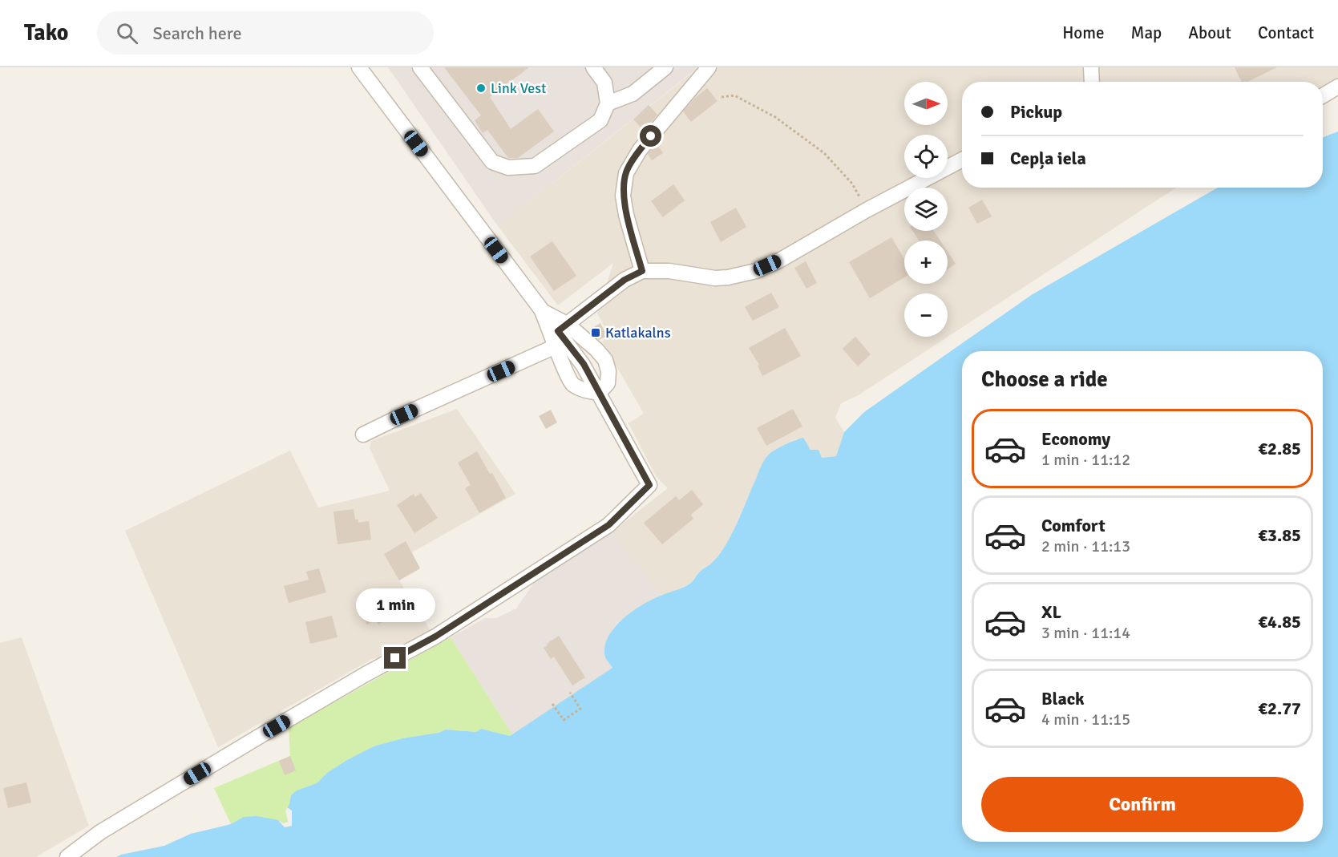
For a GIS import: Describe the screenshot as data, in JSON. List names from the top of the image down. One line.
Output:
{"places":{"other":["Link Vest"],"transit":["Katlakalns"]},"north":"right","page":{"header":"Tako","search":"Search here","nav":["Home","Map","About","Contact"],"map_buttons":["+","−"],"banner":["Pickup","Cepļa iela"],"heading":"Choose a ride","list":[{"name":"Economy","note":"1 min · 11:12","value":"€2.85"},{"name":"Comfort","note":"2 min · 11:13","value":"€3.85"},{"name":"XL","note":"3 min · 11:14","value":"€4.85"},{"name":"Black","note":"4 min · 11:15","value":"€2.77"}],"bubble":"1 min","buttons":"Confirm"}}
